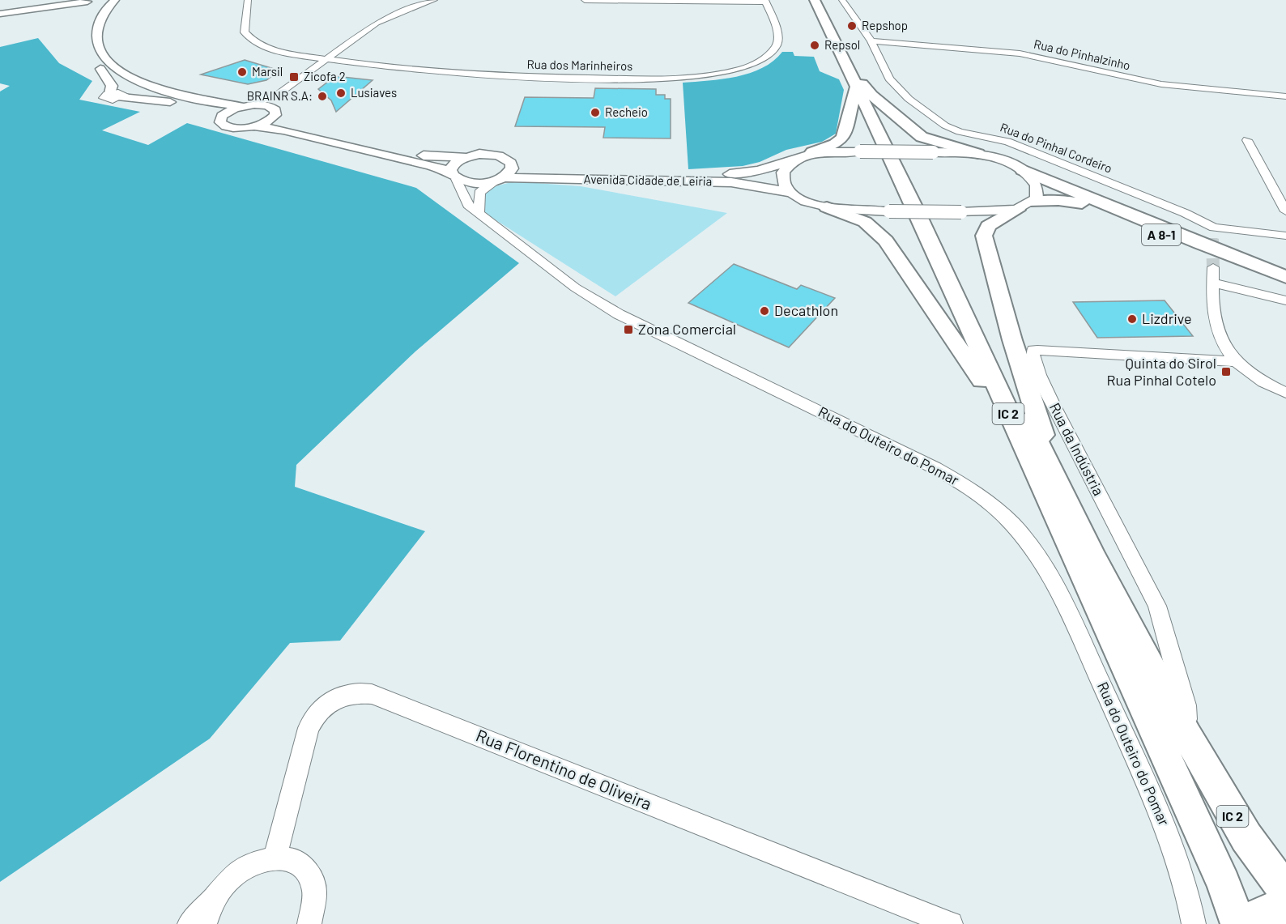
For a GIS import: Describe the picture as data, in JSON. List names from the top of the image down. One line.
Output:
{"streets":{"highway":["A 8-1","IC 2"],"main road":["Avenida Cidade de Leiria"],"street":["Rua do Pinhalzinho","Rua dos Marinheiros","Rua do Pinhal Cordeiro","Rua do Outeiro do Pomar","Rua da Indústria","Rua Florentino de Oliveira"]},"crossings":[["Rua do Pinhalzinho","Rua do Pinhal Cordeiro"],["Avenida Cidade de Leiria","A 8-1"],["Avenida Cidade de Leiria","Rua do Outeiro do Pomar"],["IC 2","Rua da Indústria"]],"places":{"other":["Repshop","Repsol","Marsil","Lusiaves","BRAINR S.A:","Recheio","Decathlon","Lizdrive"],"transit":["Zicofa 2","Zona Comercial","Quinta do Sirol Rua Pinhal Cotelo"]}}
